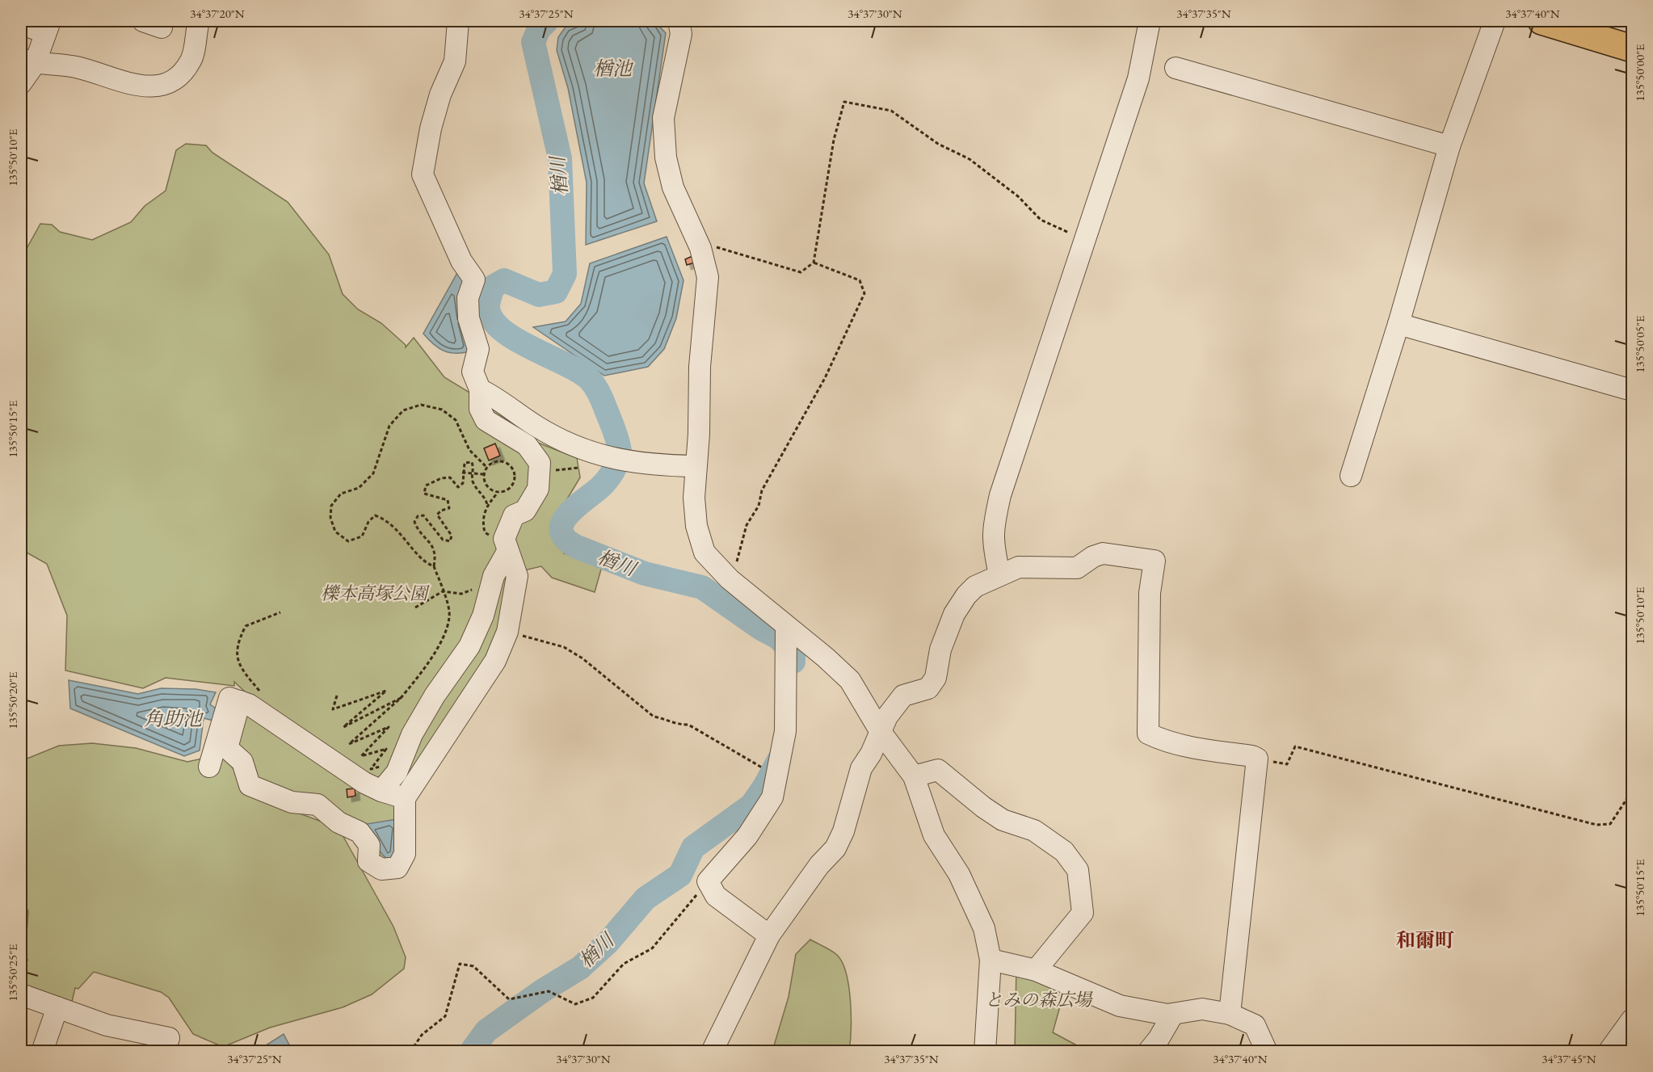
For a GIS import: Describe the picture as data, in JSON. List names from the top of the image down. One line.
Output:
{"districts":["和爾町"],"water":["楢池","楢川","角助池"],"parks":["櫟本高塚公園","とみの森広場"],"coordinates":["34°37'20\"N","34°37'25\"N","34°37'30\"N","34°37'35\"N","34°37'40\"N","135°50'00\"E","135°50'10\"E","135°50'05\"E","135°50'15\"E","135°50'20\"E","135°50'25\"E","34°37'45\"N"]}
